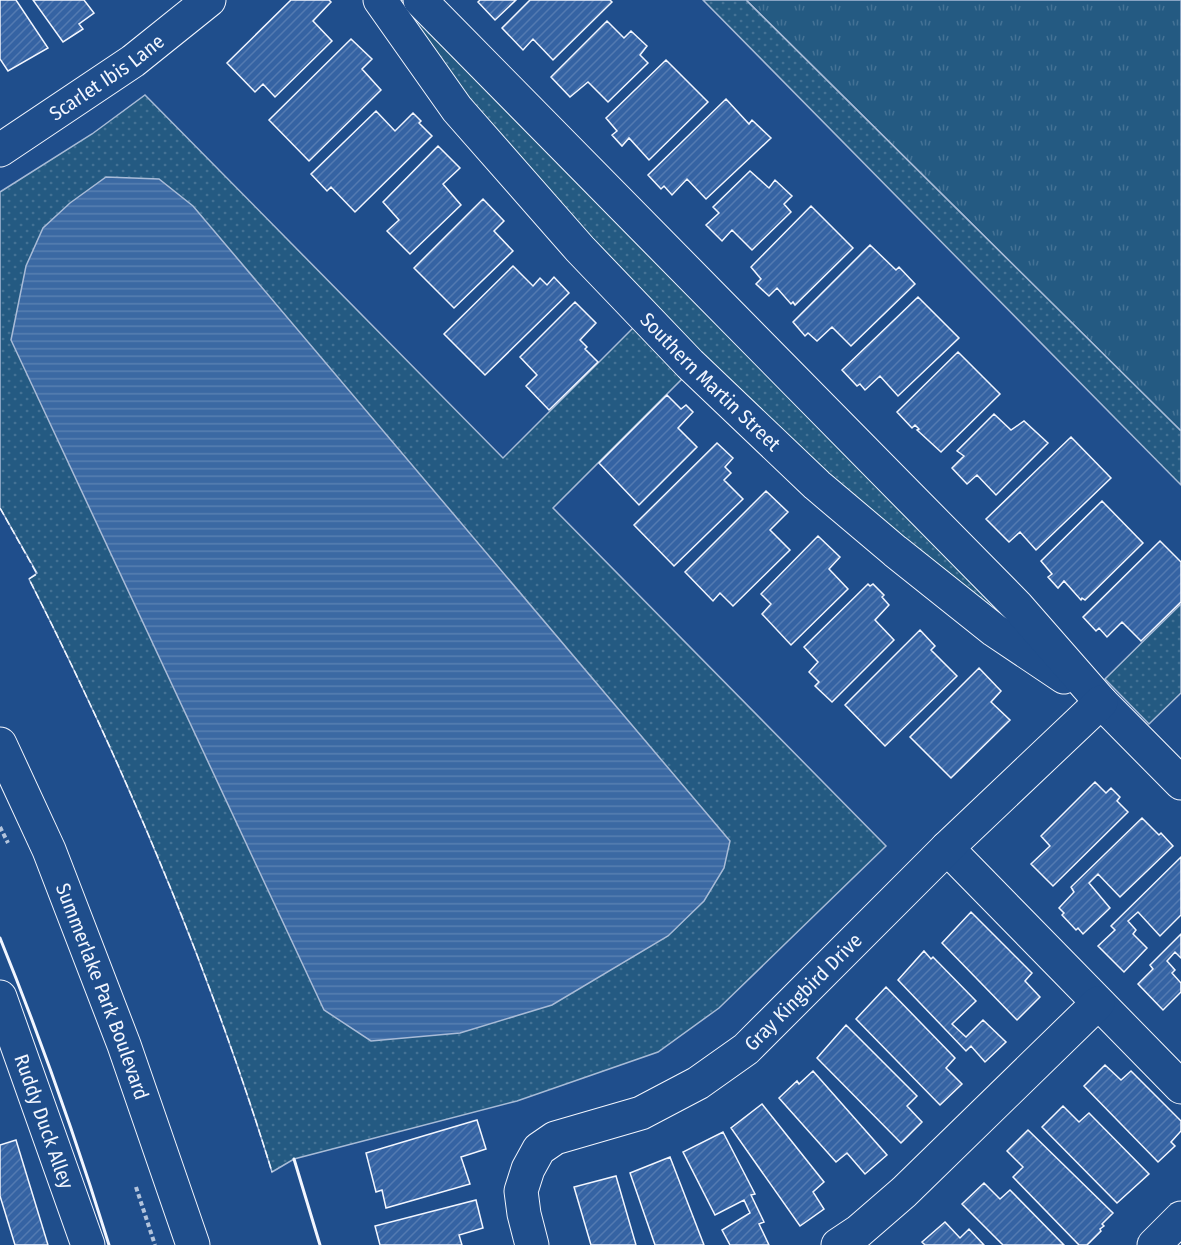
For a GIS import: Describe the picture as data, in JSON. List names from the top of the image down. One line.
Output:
{"streets":{"street":["Scarlet Ibis Lane","Southern Martin Street","Gray Kingbird Drive","Summerlake Park Boulevard","Ruddy Duck Alley"]},"crossings":[["Southern Martin Street","Gray Kingbird Drive"]]}
